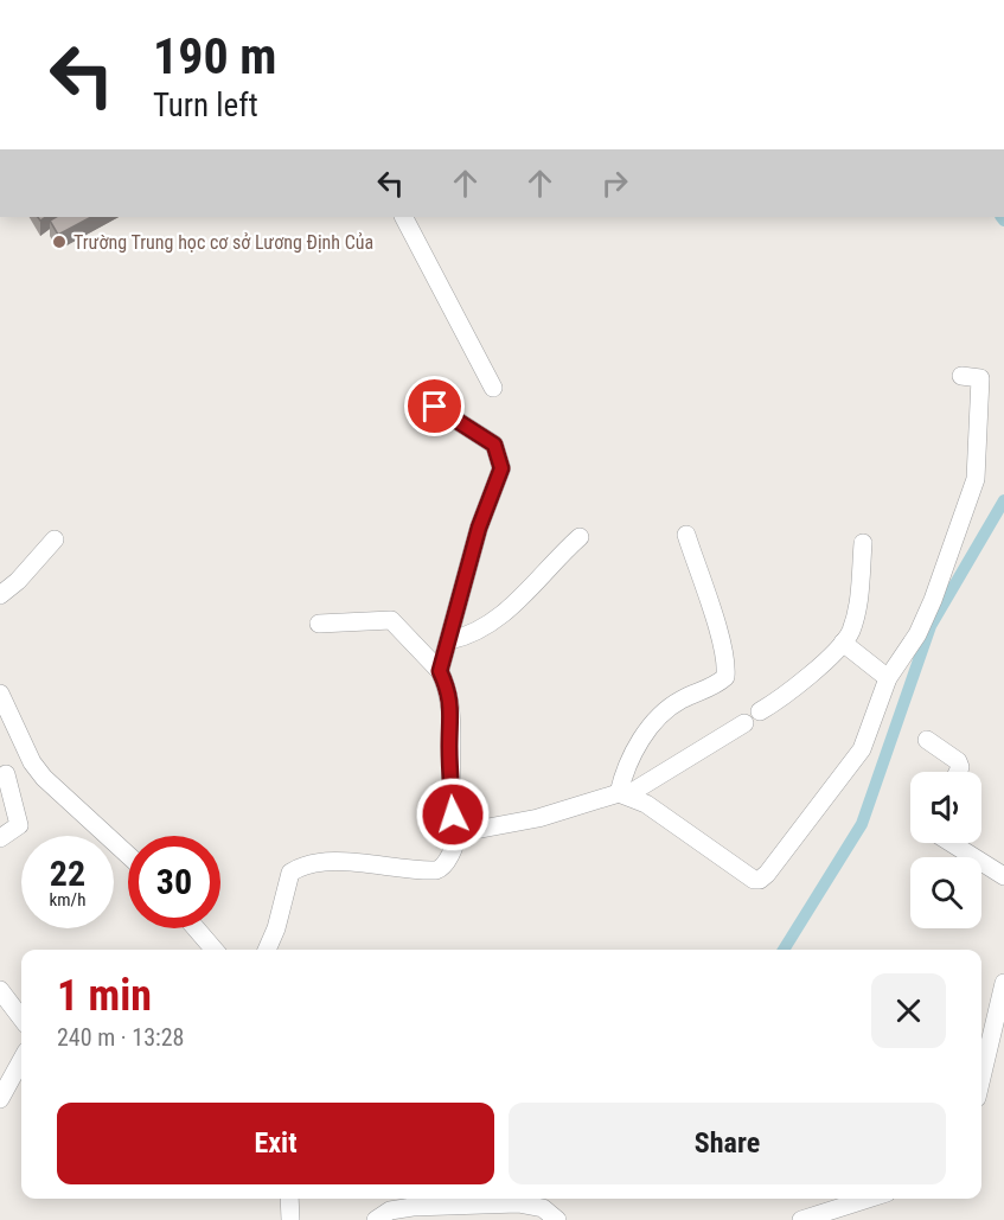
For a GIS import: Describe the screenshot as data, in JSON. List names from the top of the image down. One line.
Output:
{"places":["Trường Trung học cơ sở Lương Định Của"],"page":{"turn":["190 m","Turn left"],"speed":"22 km/h","limit":"30","heading":["1 min","240 m · 13:28"],"buttons":["Exit","Share"]}}
